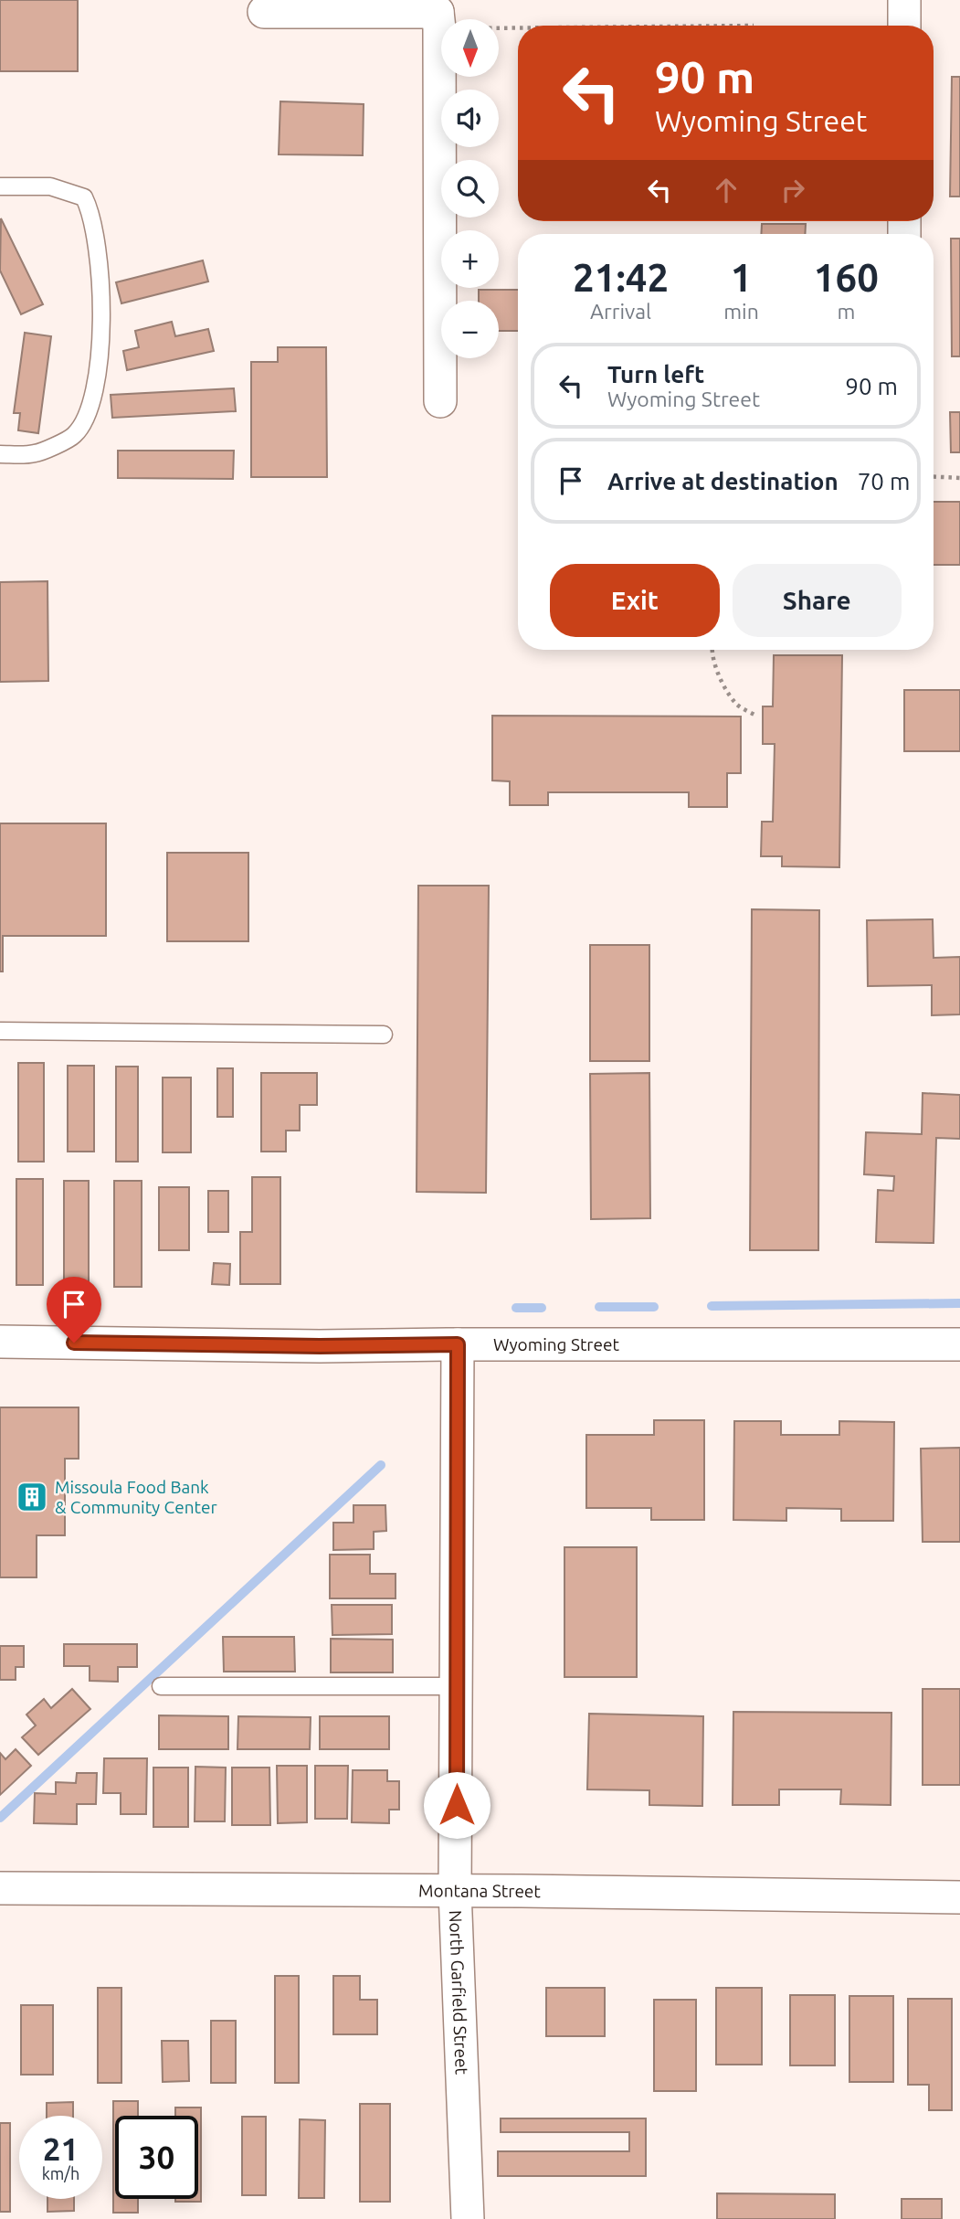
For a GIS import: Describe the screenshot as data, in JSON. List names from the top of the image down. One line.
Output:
{"streets":{"street":["Wyoming Street","Montana Street","North Garfield Street"]},"crossings":[["Wyoming Street","North Garfield Street"],["Montana Street","North Garfield Street"]],"places":{"building":["Missoula Food Bank & Community Center"]},"north":"bottom","page":{"map_buttons":["+","−"],"turn":["90 m","Wyoming Street"],"eta":["21:42","Arrival","1","min","160","m"],"list":[{"name":"Turn left","note":"Wyoming Street","value":"90 m"},{"name":"Arrive at destination","value":"70 m"}],"buttons":["Exit","Share"],"speed":"21 km/h","limit":"30"}}
